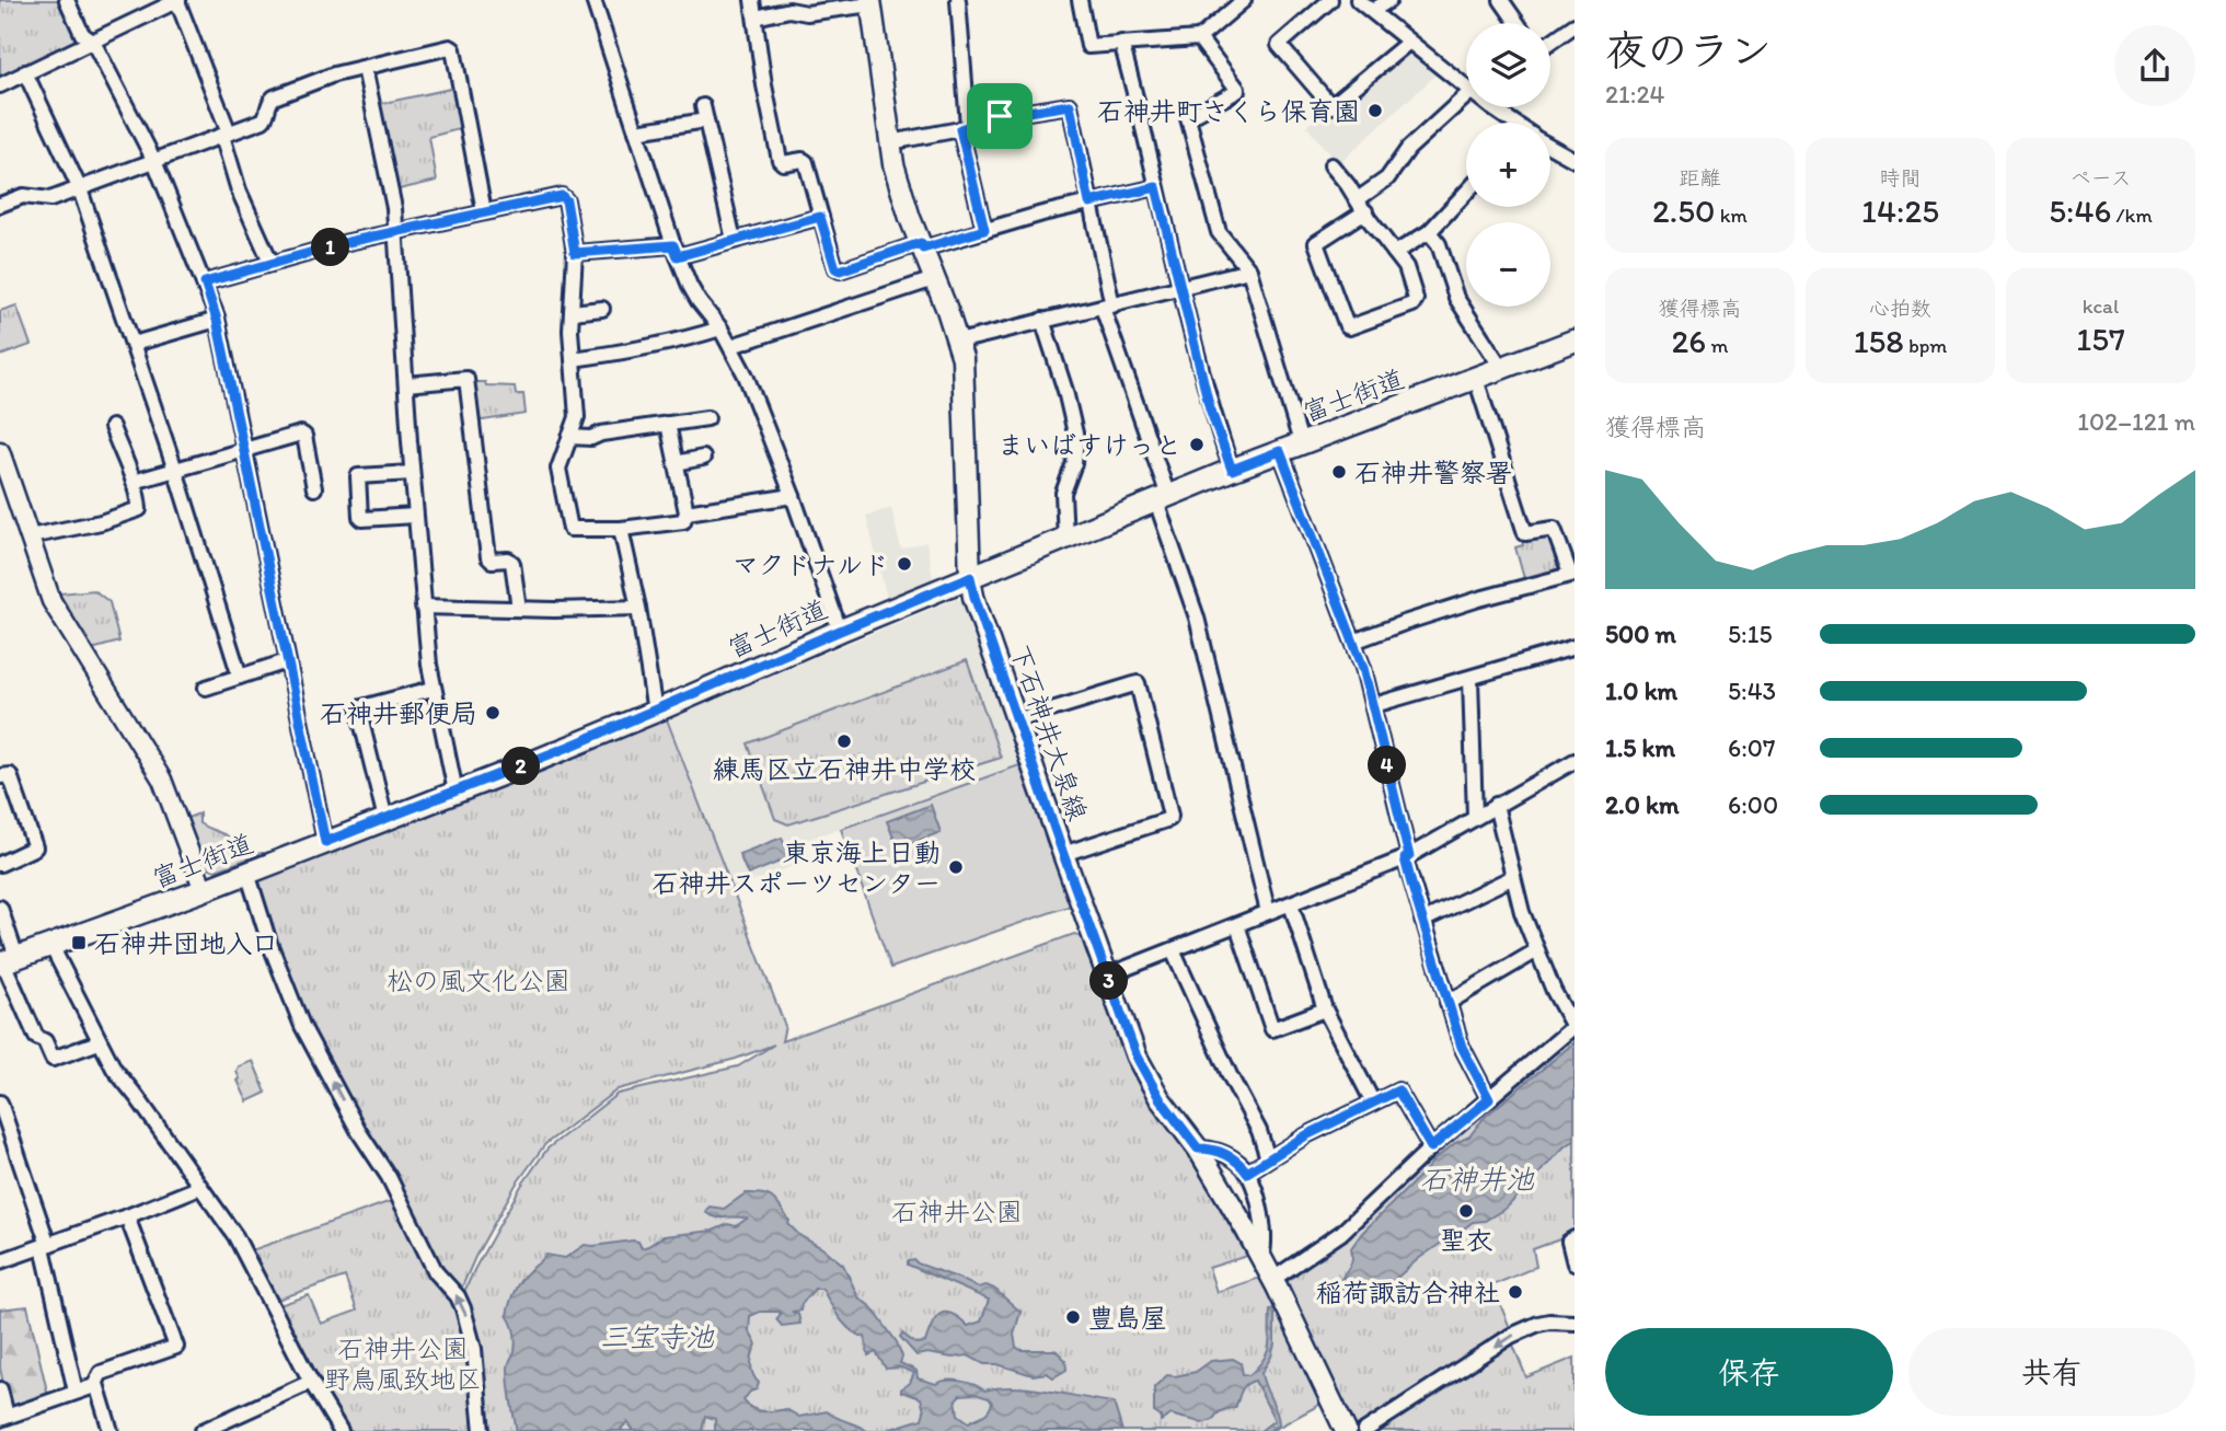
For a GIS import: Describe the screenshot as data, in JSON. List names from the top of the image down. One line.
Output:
{"streets":{"main road":["富士街道","下石神井大泉線"]},"crossings":[["富士街道","下石神井大泉線"]],"water":["石神井池","三宝寺池"],"parks":["松の風文化公園","石神井公園","石神井公園 野鳥風致地区"],"places":{"other":["石神井町さくら保育園","まいばすけっと","石神井警察署","マクドナルド","石神井郵便局","練馬区立石神井中学校","東京海上日動 石神井スポーツセンター","聖衣","稲荷諏訪合神社","豊島屋"],"transit":["石神井団地入口"]},"page":{"heading":["夜のラン","21:24"],"map_buttons":["+","−"],"stats":[["距離","2.50 km"],["時間","14:25"],["ペース","5:46 /km"],["獲得標高","26 m"],["心拍数","158 bpm"],["kcal","157"]],"pins":["1","4","2","3"],"chart":["獲得標高","102–121 m"],"list":[{"name":"500 m","note":"5:15"},{"name":"1.0 km","note":"5:43"},{"name":"1.5 km","note":"6:07"},{"name":"2.0 km","note":"6:00"}],"buttons":["保存","共有"]}}
